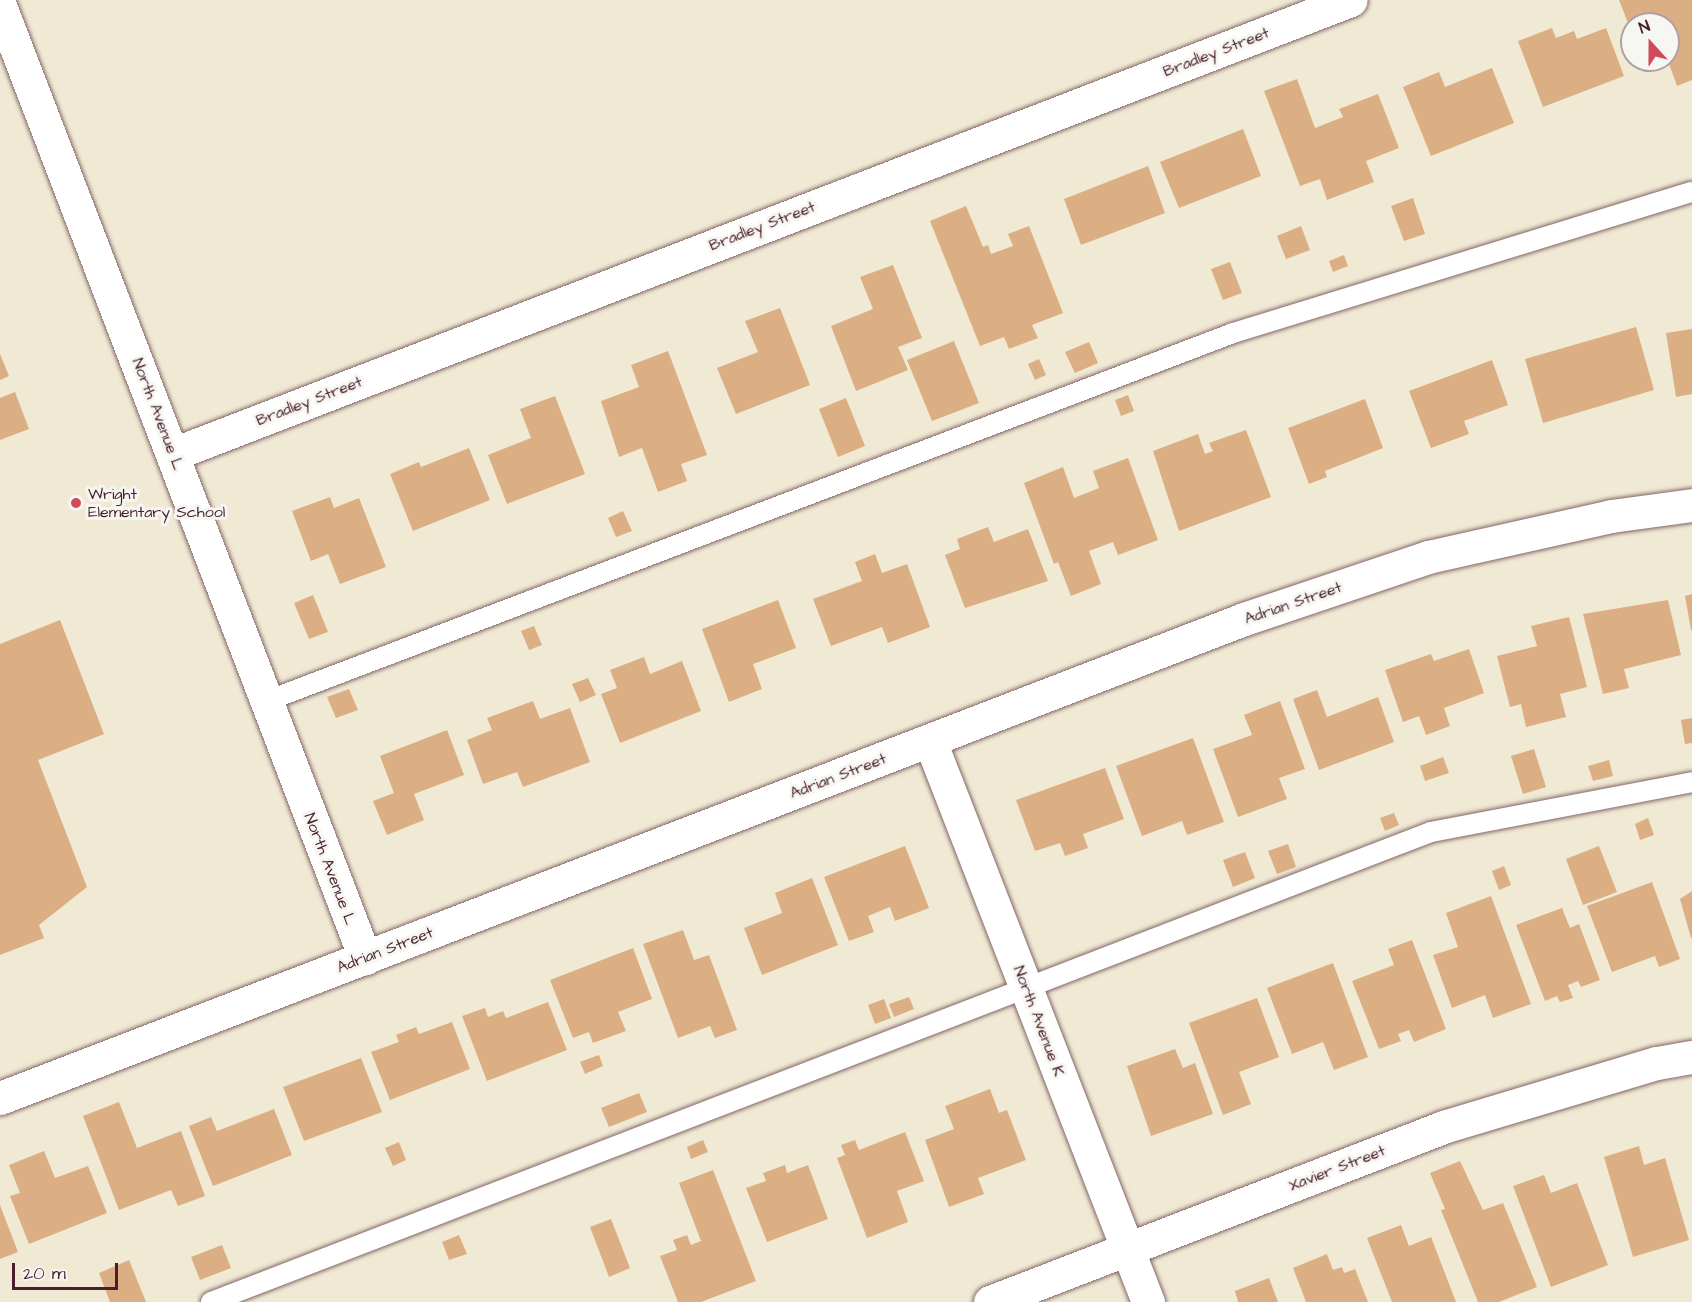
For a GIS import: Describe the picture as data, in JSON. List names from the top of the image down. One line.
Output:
{"streets":{"street":["Bradley Street","North Avenue L","Adrian Street","North Avenue K","Xavier Street"]},"crossings":[["Bradley Street","North Avenue L"],["North Avenue L","Adrian Street"],["Adrian Street","North Avenue K"],["North Avenue K","Xavier Street"]],"places":["Wright Elementary School"],"scale_bar":"20 m","north":"top"}
